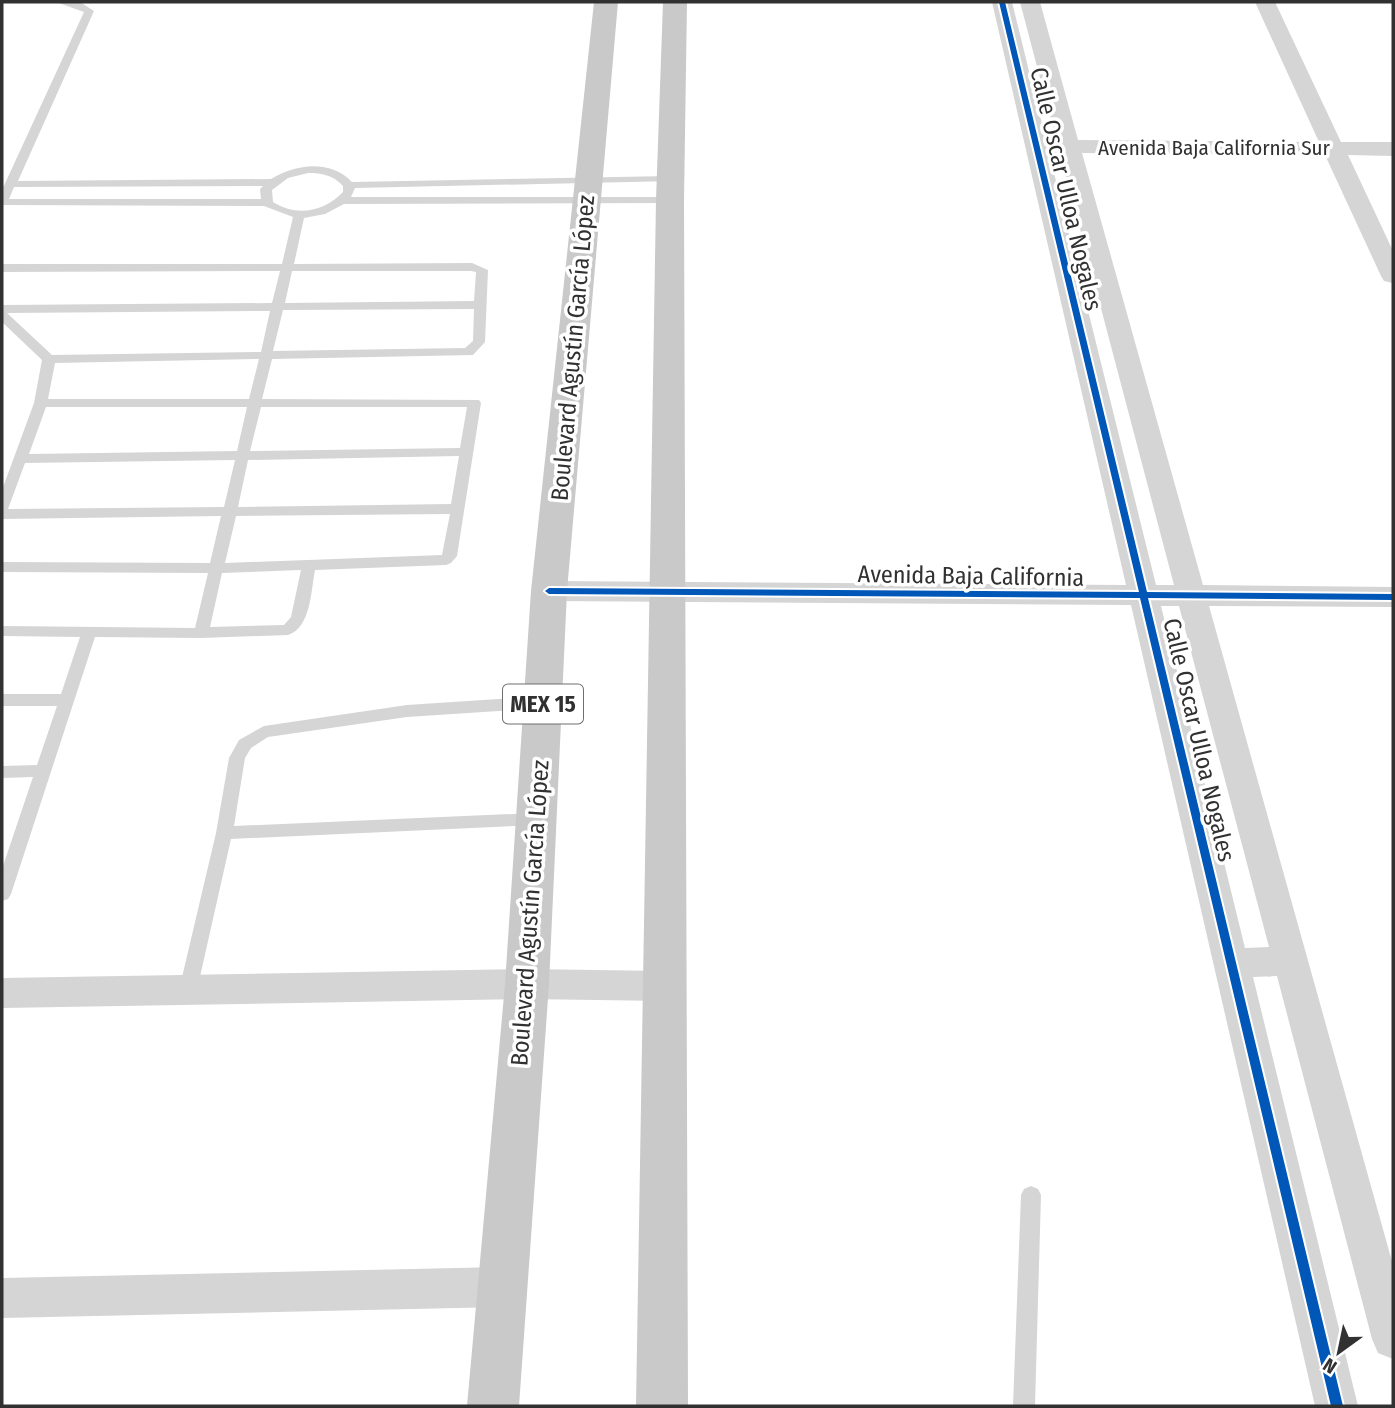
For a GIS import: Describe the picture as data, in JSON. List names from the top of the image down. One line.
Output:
{"streets":{"main road":["Boulevard Agustín García López","MEX 15"],"street":["Avenida Baja California Sur","Calle Oscar Ulloa Nogales","Avenida Baja California"]},"crossings":[["Avenida Baja California Sur","Calle Oscar Ulloa Nogales"],["Calle Oscar Ulloa Nogales","Avenida Baja California"],["Boulevard Agustín García López","Avenida Baja California"]],"north":"bottom left"}
